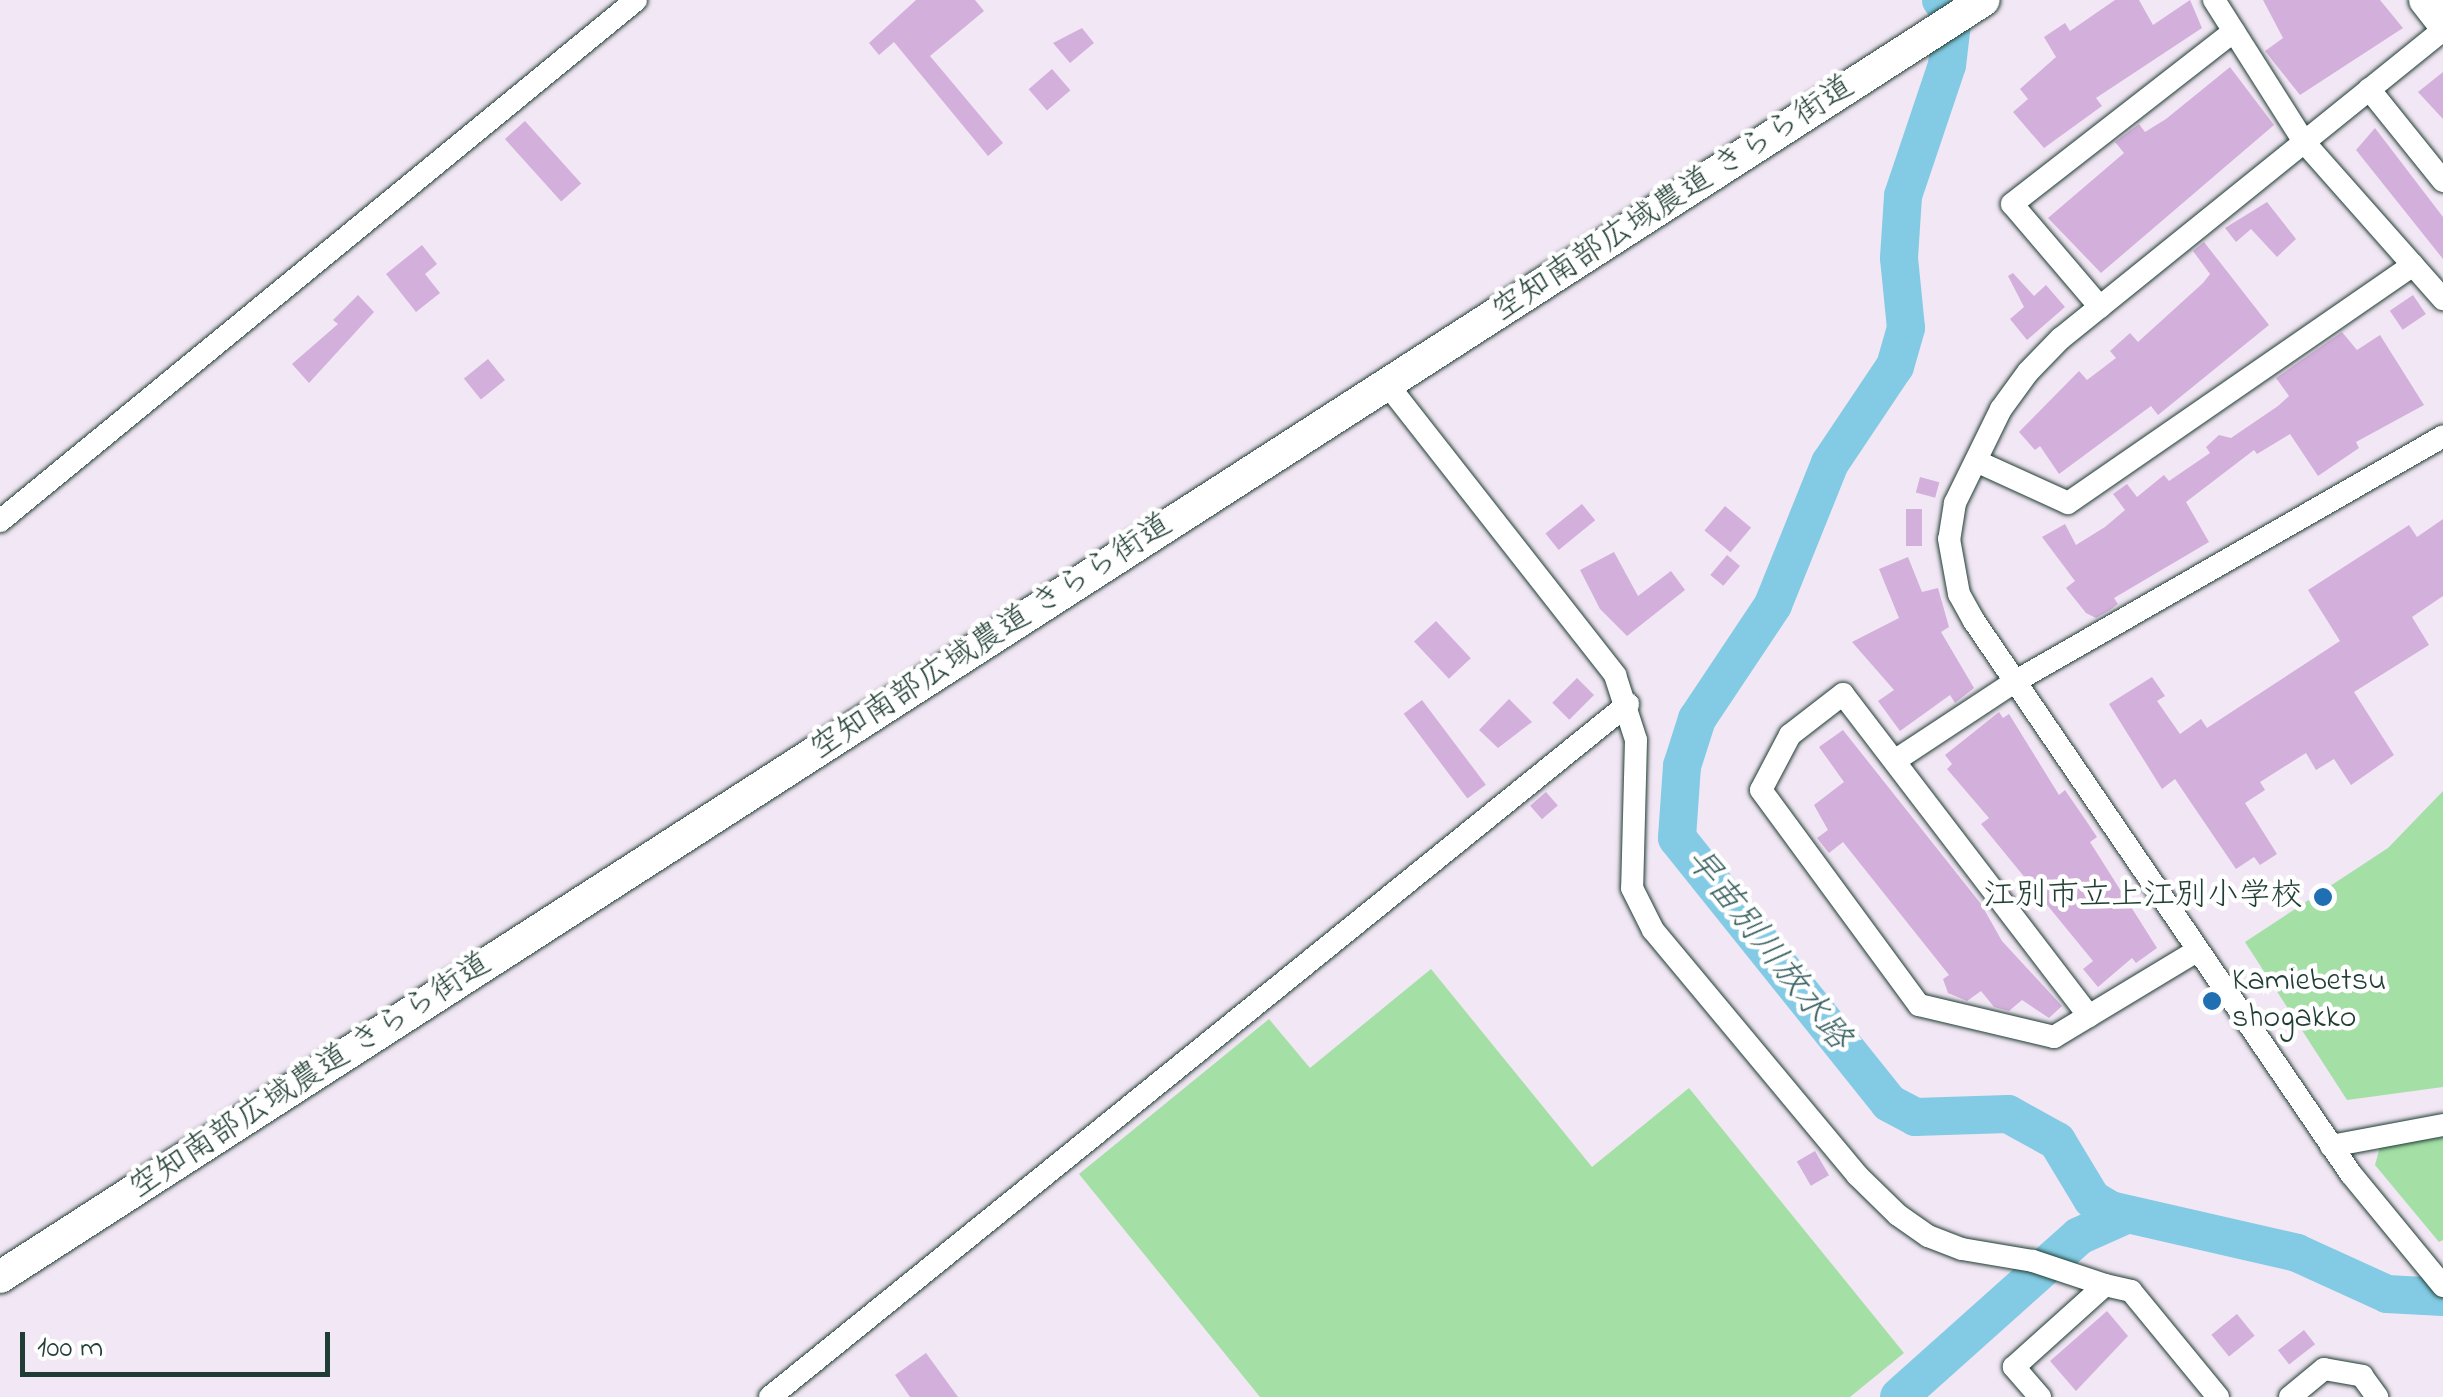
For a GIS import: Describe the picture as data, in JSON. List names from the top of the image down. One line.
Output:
{"streets":{"street":["空知南部広域農道 きらら街道"]},"water":["早苗別川放水路"],"places":["江別市立上江別小学校","Kamiebetsu shogakko"],"scale_bar":"100 m"}
